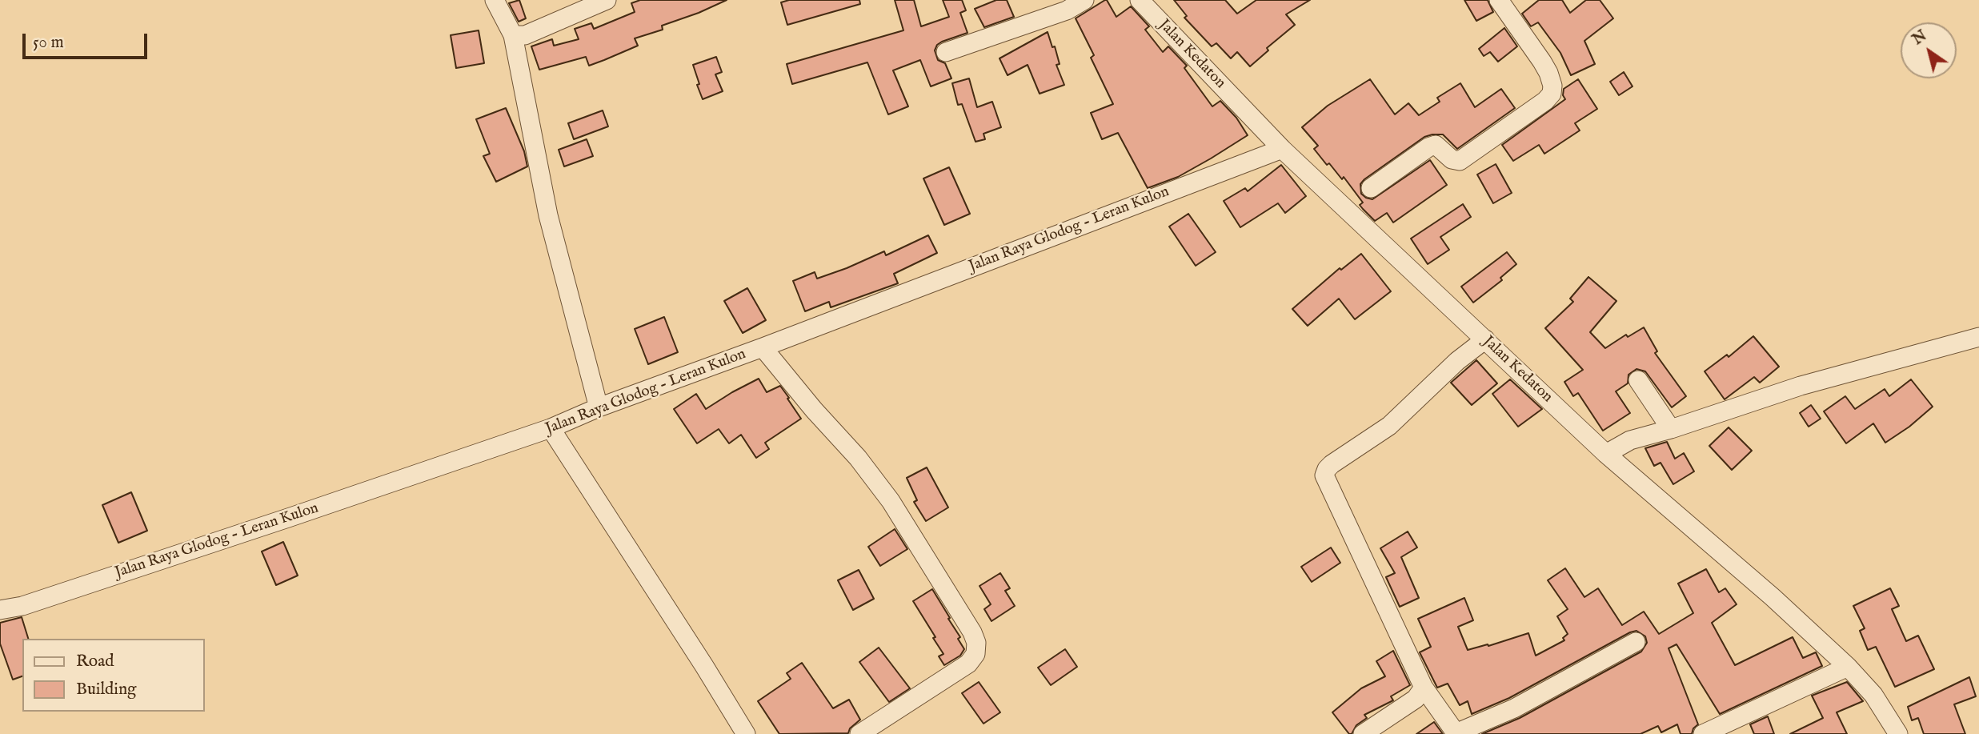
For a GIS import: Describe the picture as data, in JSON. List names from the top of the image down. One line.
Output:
{"streets":{"street":["Jalan Kedaton","Jalan Raya Glodog - Leran Kulon"]},"crossings":[["Jalan Kedaton","Jalan Raya Glodog - Leran Kulon"]],"legend":["Road","Building"],"scale_bar":"50 m","north":"top left"}
